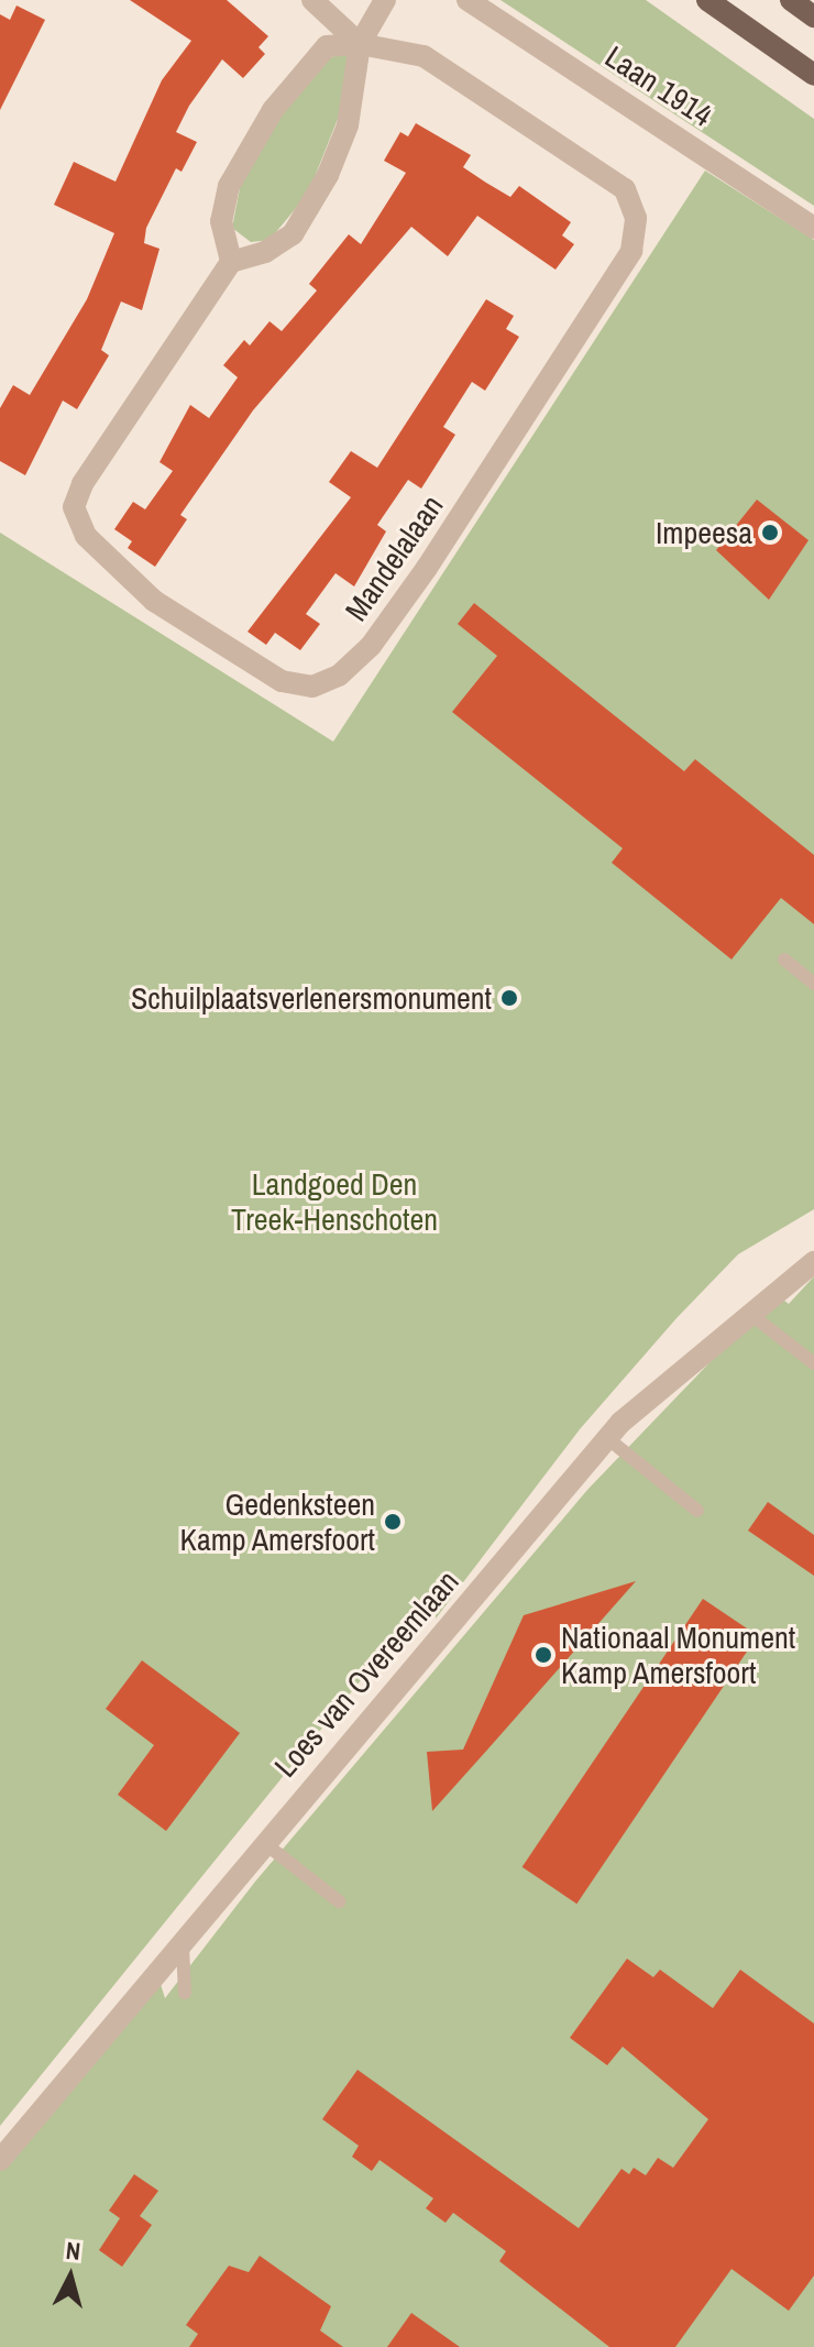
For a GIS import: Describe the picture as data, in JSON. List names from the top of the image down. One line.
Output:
{"streets":{"street":["Laan 1914","Mandelalaan","Loes van Overeemlaan"]},"parks":["Landgoed Den Treek-Henschoten"],"places":["Impeesa","Schuilplaatsverlenersmonument","Gedenksteen Kamp Amersfoort","Nationaal Monument Kamp Amersfoort"],"north":"top"}
